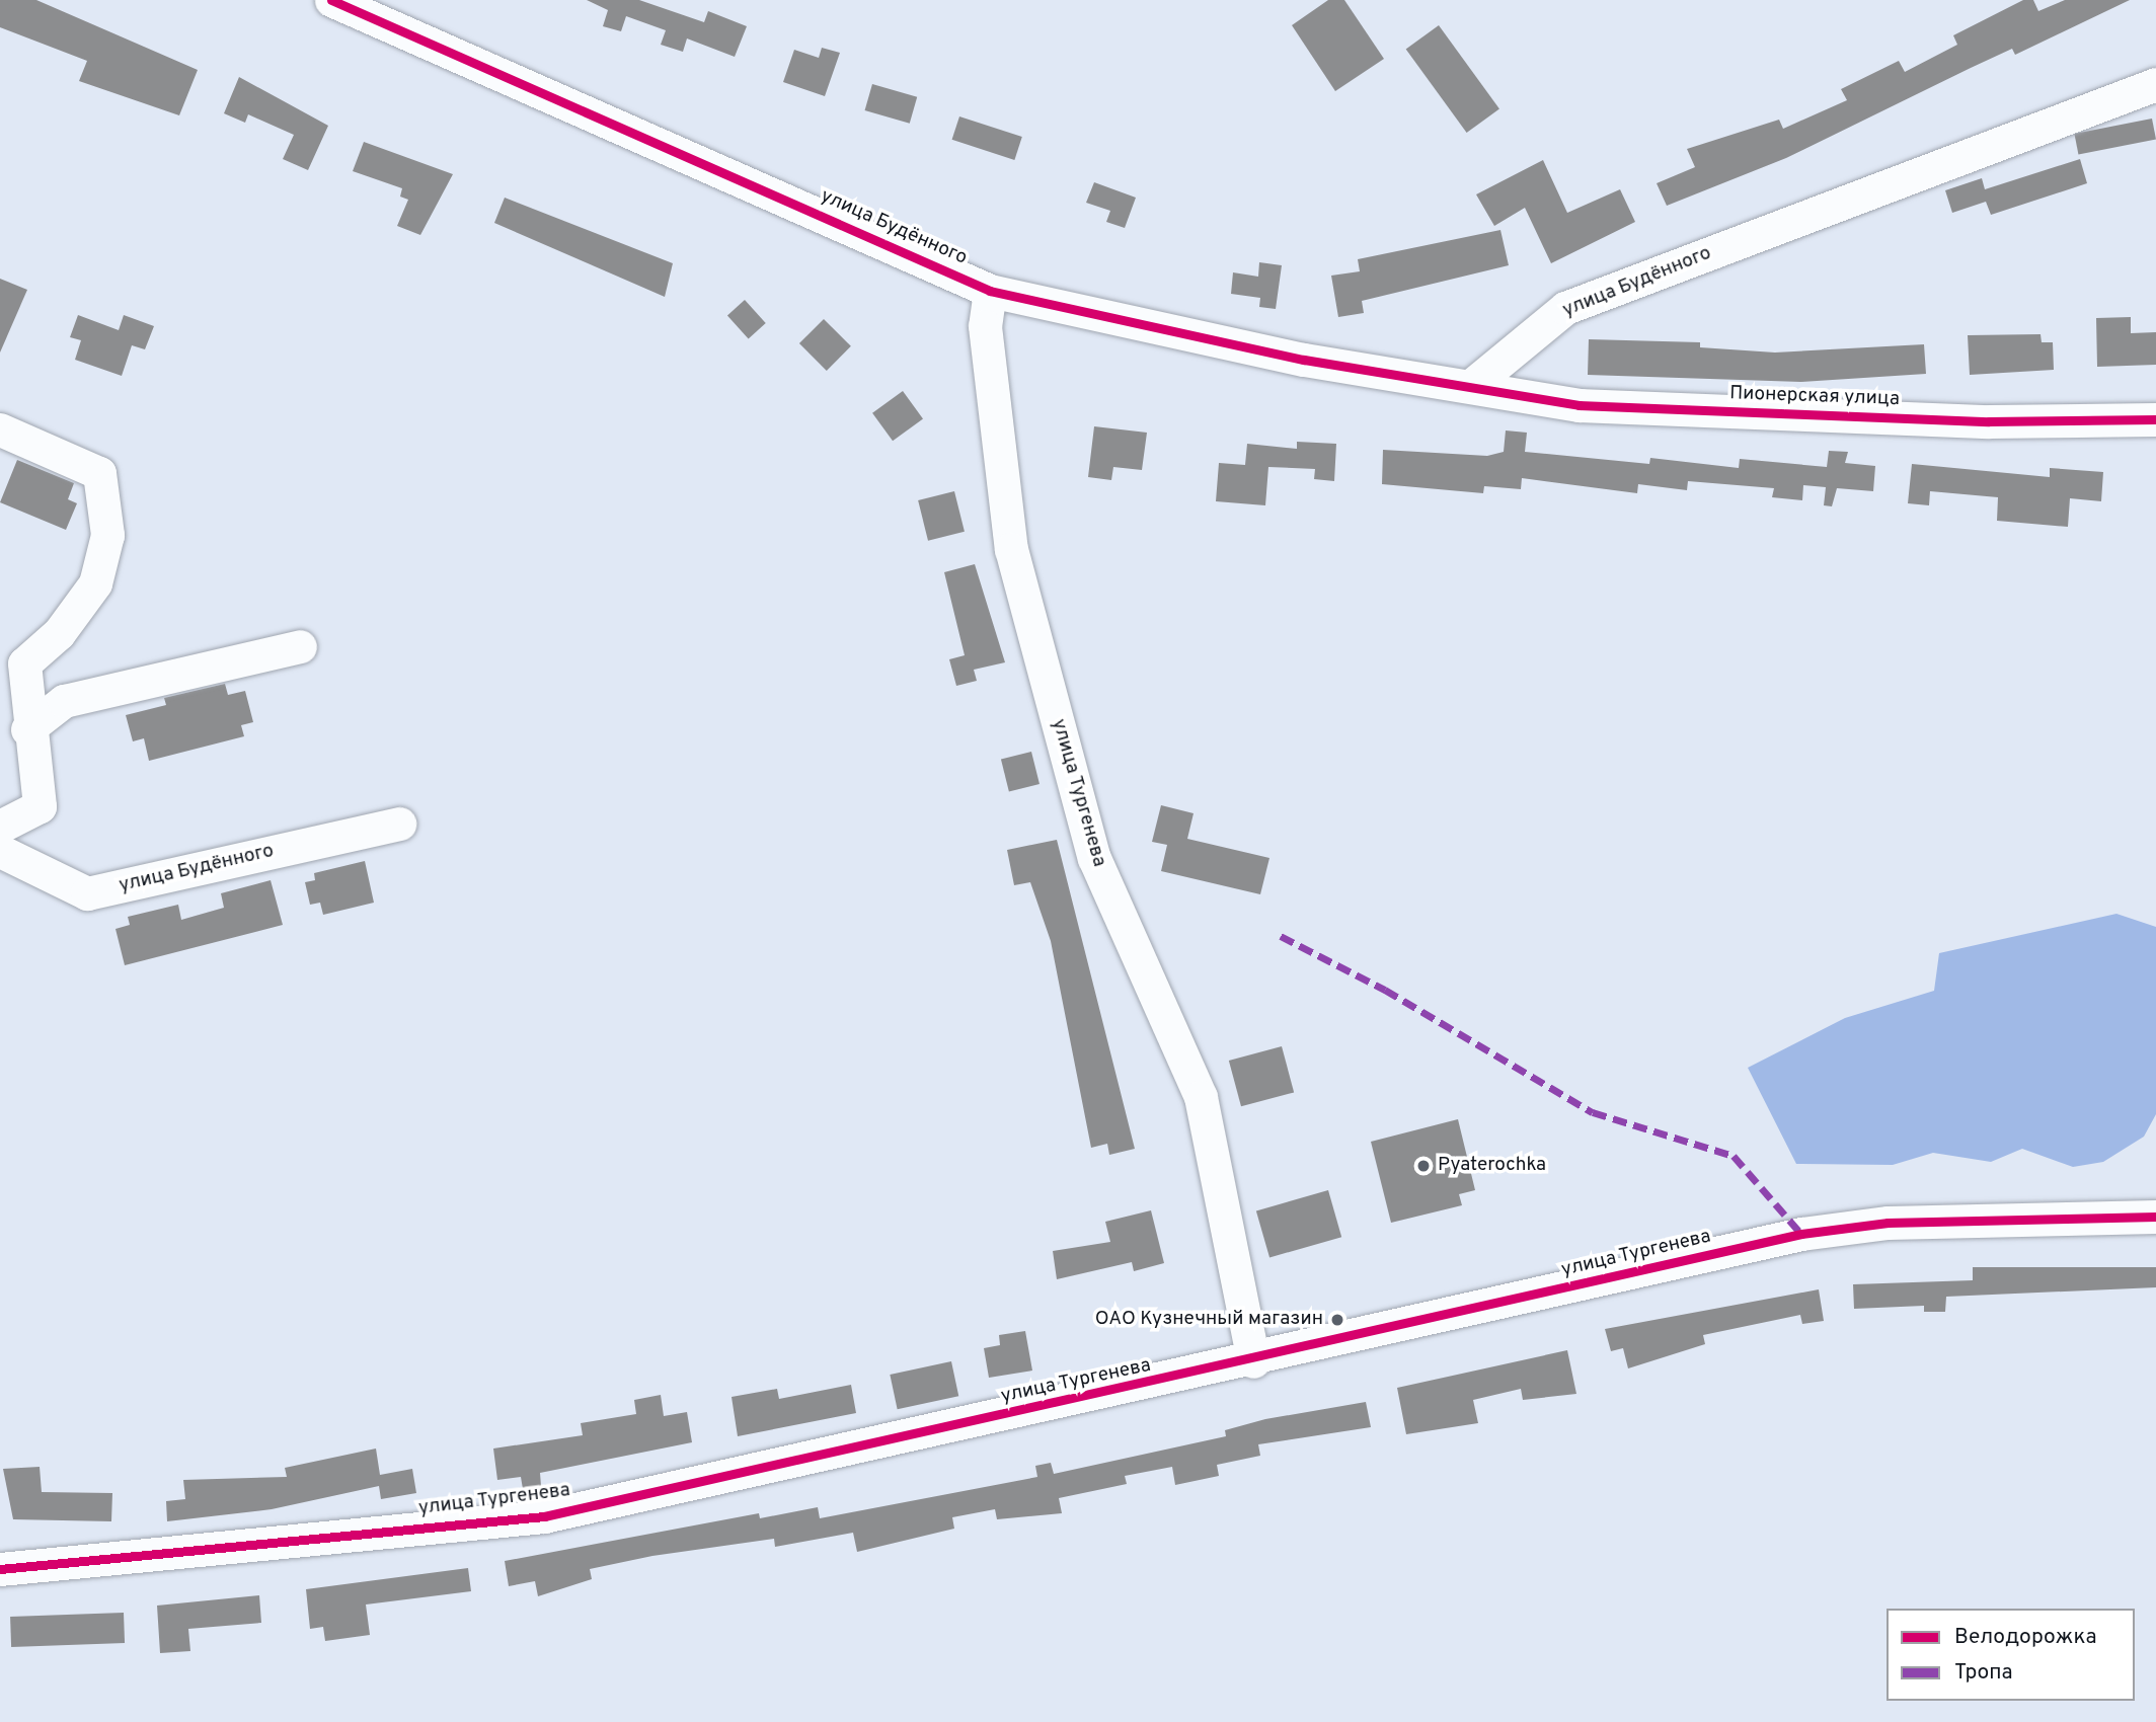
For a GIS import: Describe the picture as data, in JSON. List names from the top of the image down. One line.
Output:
{"streets":{"street":["улица Будённого","Пионерская улица","улица Тургенева"]},"crossings":[["улица Будённого","Пионерская улица"],["улица Будённого","улица Тургенева"]],"places":["Pyaterochka","ОАО Кузнечный магазин"],"legend":["Велодорожка","Тропа"]}
